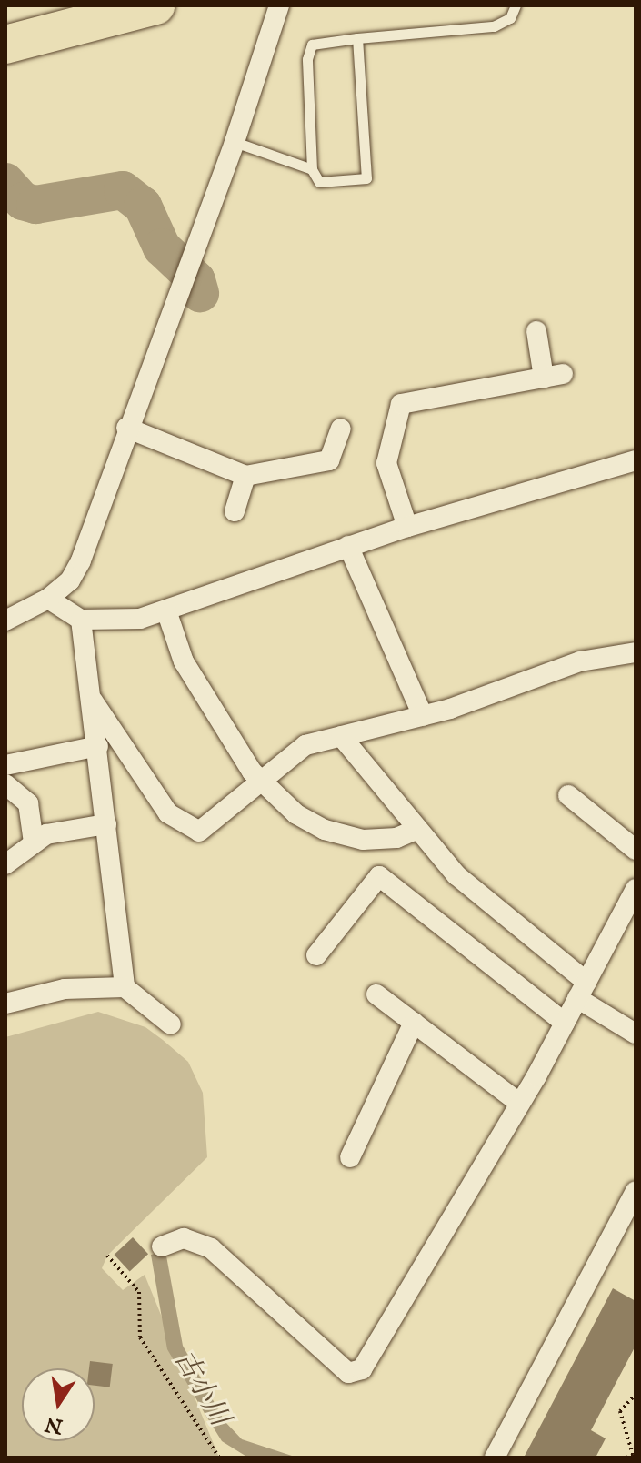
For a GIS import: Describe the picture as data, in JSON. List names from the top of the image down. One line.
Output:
{"water":["古小川"],"north":"bottom"}
